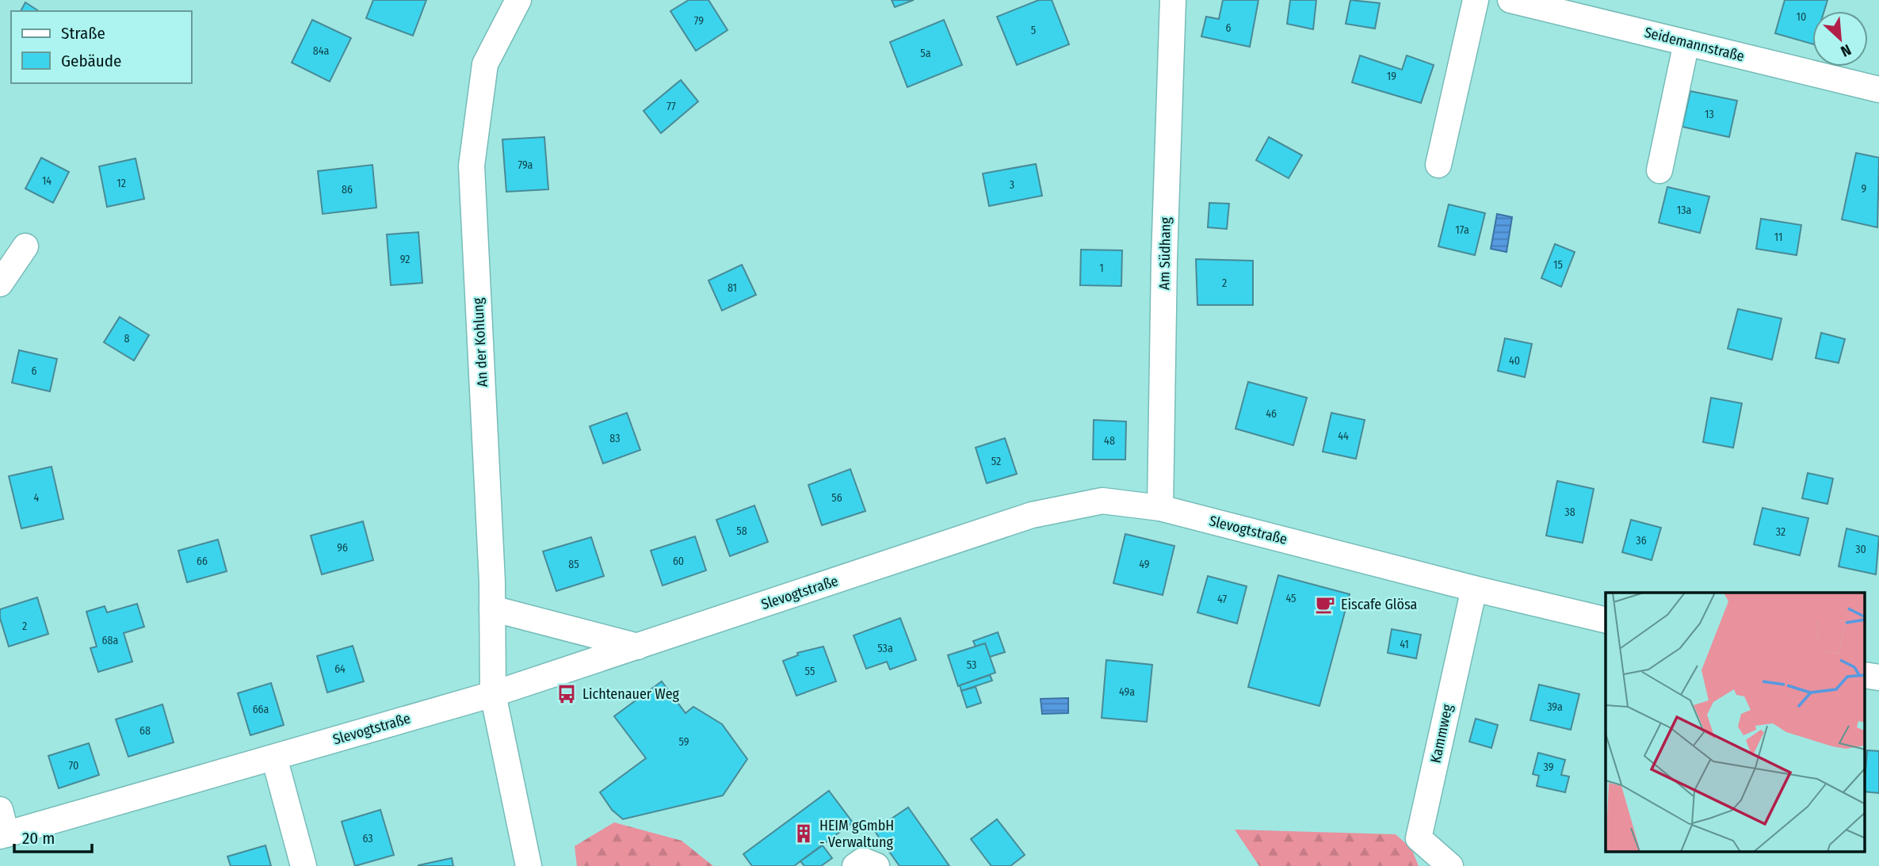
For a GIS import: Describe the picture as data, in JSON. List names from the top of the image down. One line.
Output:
{"streets":{"street":["Seidemannstraße","Am Südhang","An der Kohlung","Slevogtstraße","Kammweg"]},"crossings":[["Am Südhang","Slevogtstraße"],["An der Kohlung","Slevogtstraße"],["Slevogtstraße","Kammweg"]],"places":{"cafe":["Eiscafe Glösa"],"bus stop":["Lichtenauer Weg"],"building":["HEIM gGmbH - Verwaltung"]},"house_numbers":["10","79","6","5","84a","5a","19","77","13","79a","14","12","3","9","86","13a","17a","11","92","15","1","2","81","8","40","6","46","44","83","48","52","4","56","38","58","32","36","96","30","66","60","85","49","45","47","2","68a","41","53a","53","64","55","49a","39a","66a","68","59","70","39","63"],"legend":["Straße","Gebäude"],"scale_bar":"20 m","north":"bottom right"}
